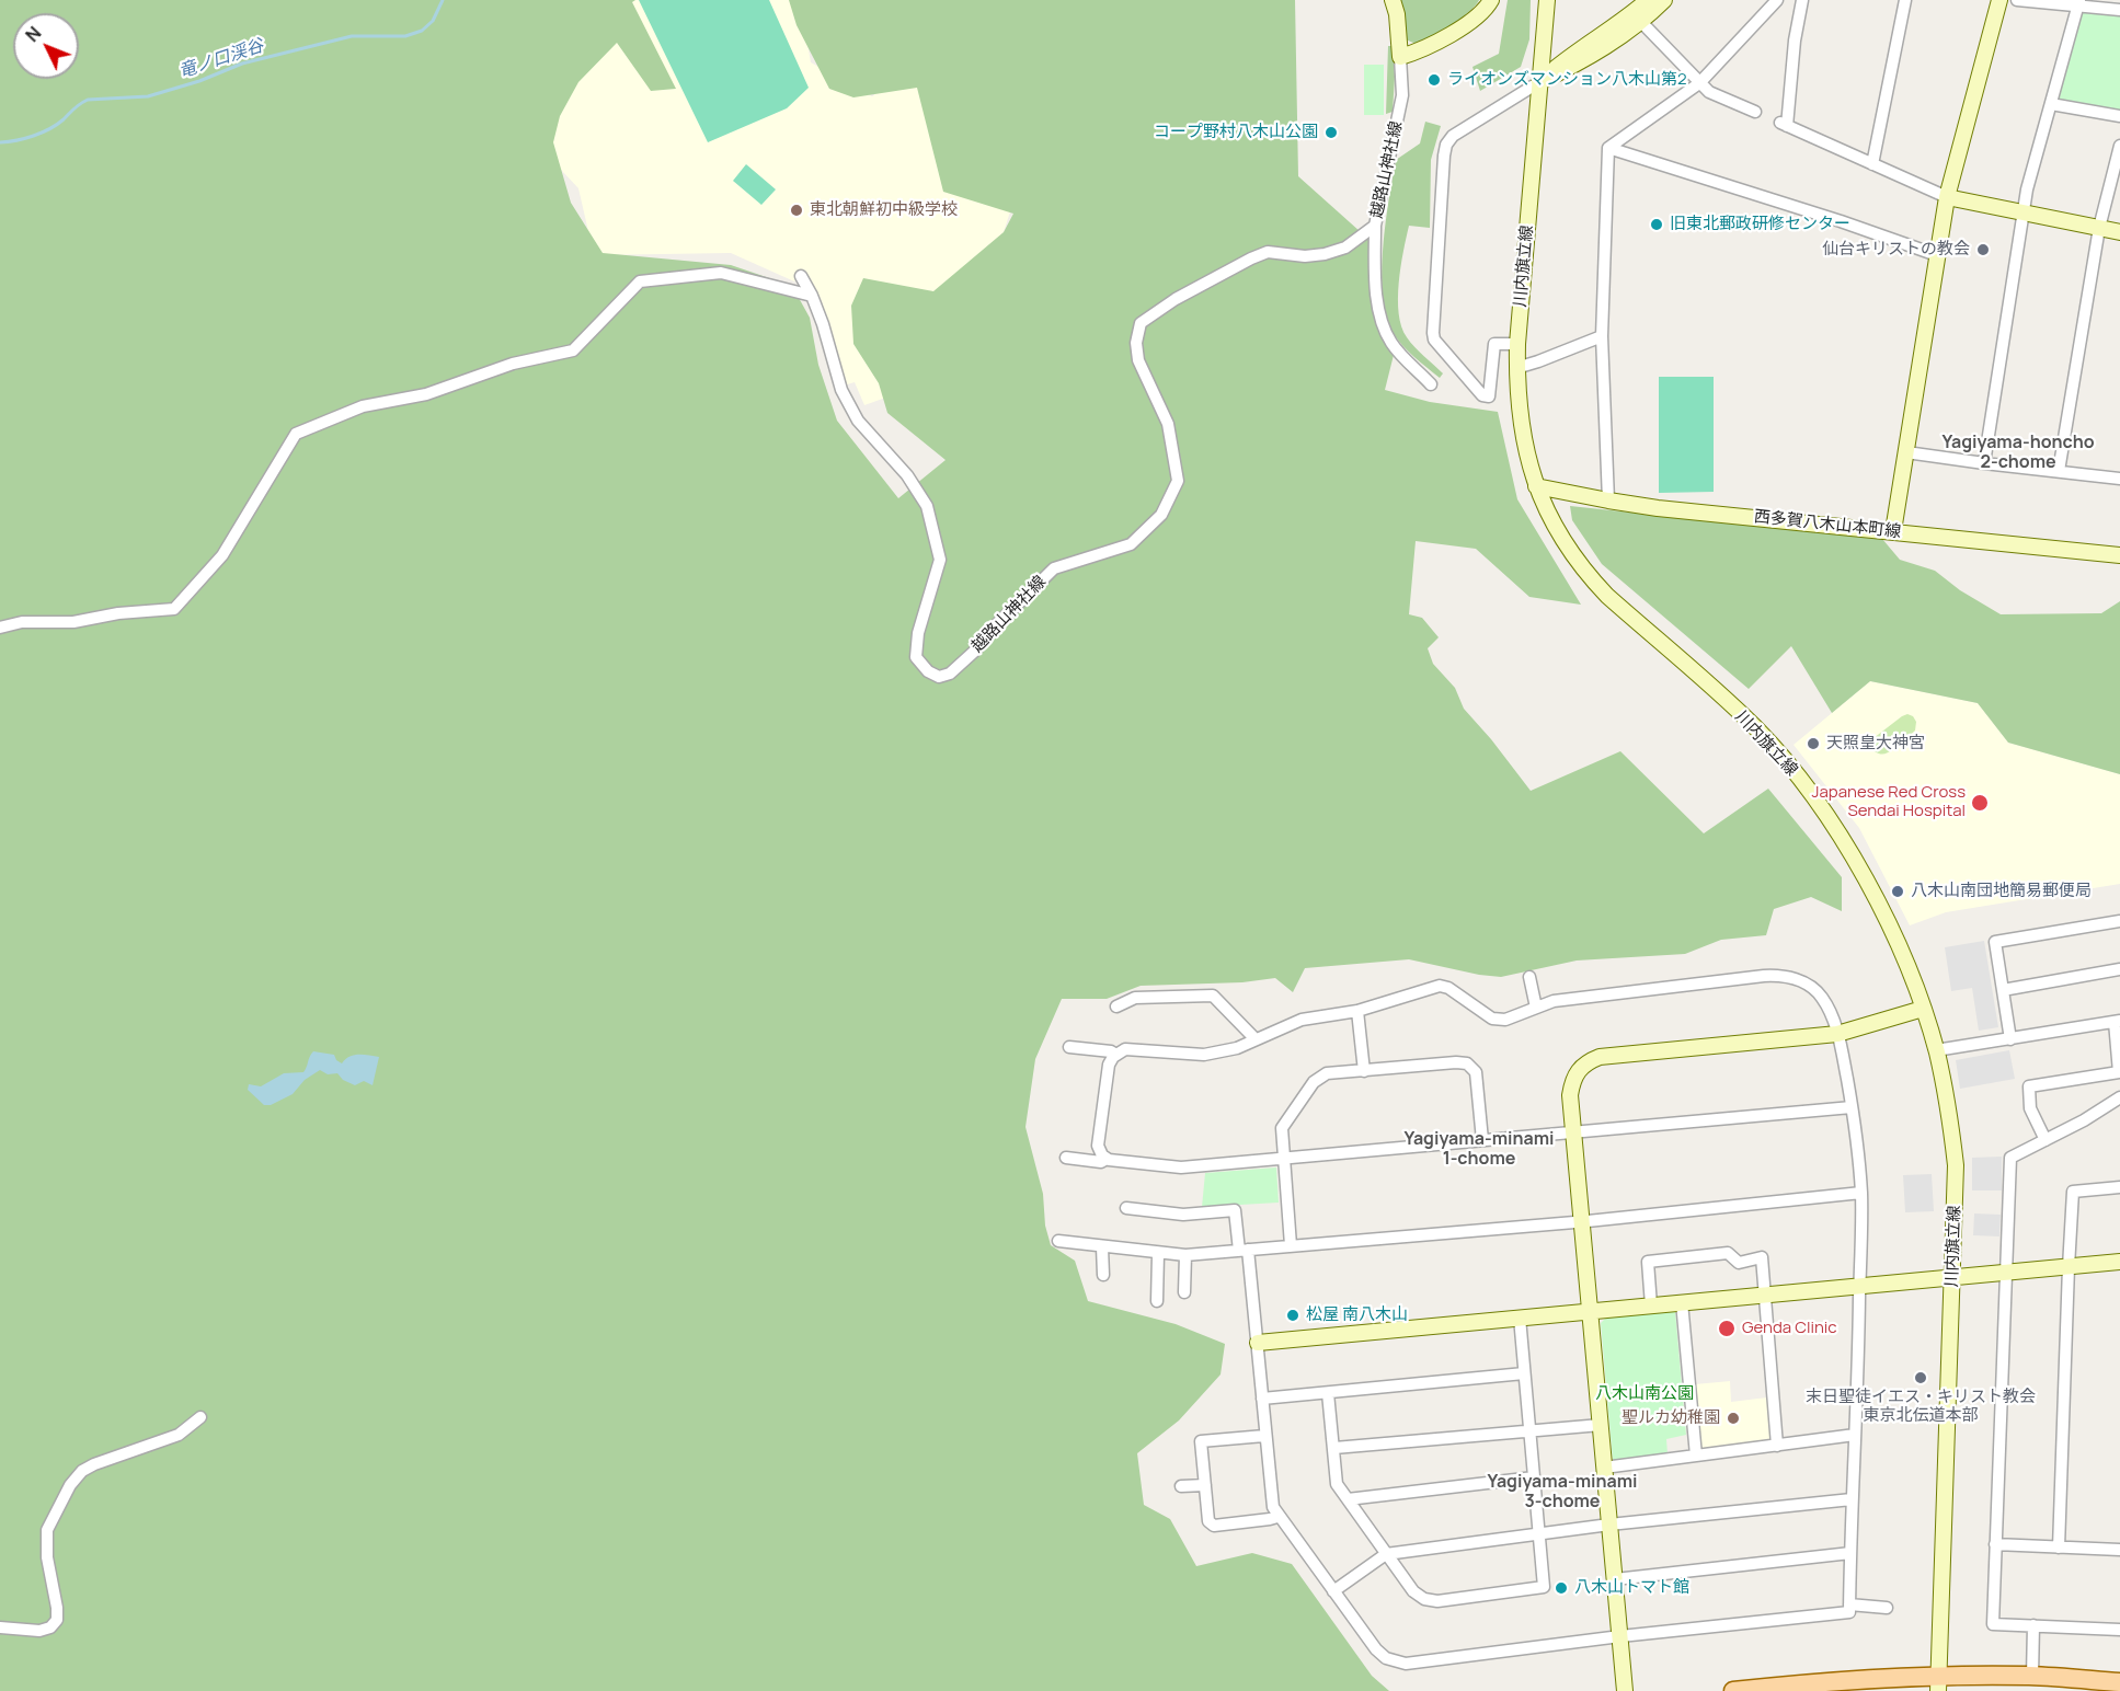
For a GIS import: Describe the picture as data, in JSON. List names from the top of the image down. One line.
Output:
{"streets":{"street":["越路山神社線","川内旗立線","西多賀八木山本町線"]},"crossings":[["川内旗立線","西多賀八木山本町線"]],"districts":["Yagiyama-honcho 2-chome","Yagiyama-minami 1-chome","Yagiyama-minami 3-chome"],"water":["竜ノ口渓谷"],"parks":["八木山南公園"],"places":["ライオンズマンション八木山第2","コープ野村八木山公園","東北朝鮮初中級学校","旧東北郵政研修センター","仙台キリストの教会","天照皇大神宮","Japanese Red Cross Sendai Hospital","八木山南団地簡易郵便局","松屋 南八木山","Genda Clinic","末日聖徒イエス・キリスト教会 東京北伝道本部","聖ルカ幼稚園","八木山トマト館"],"north":"top left"}
